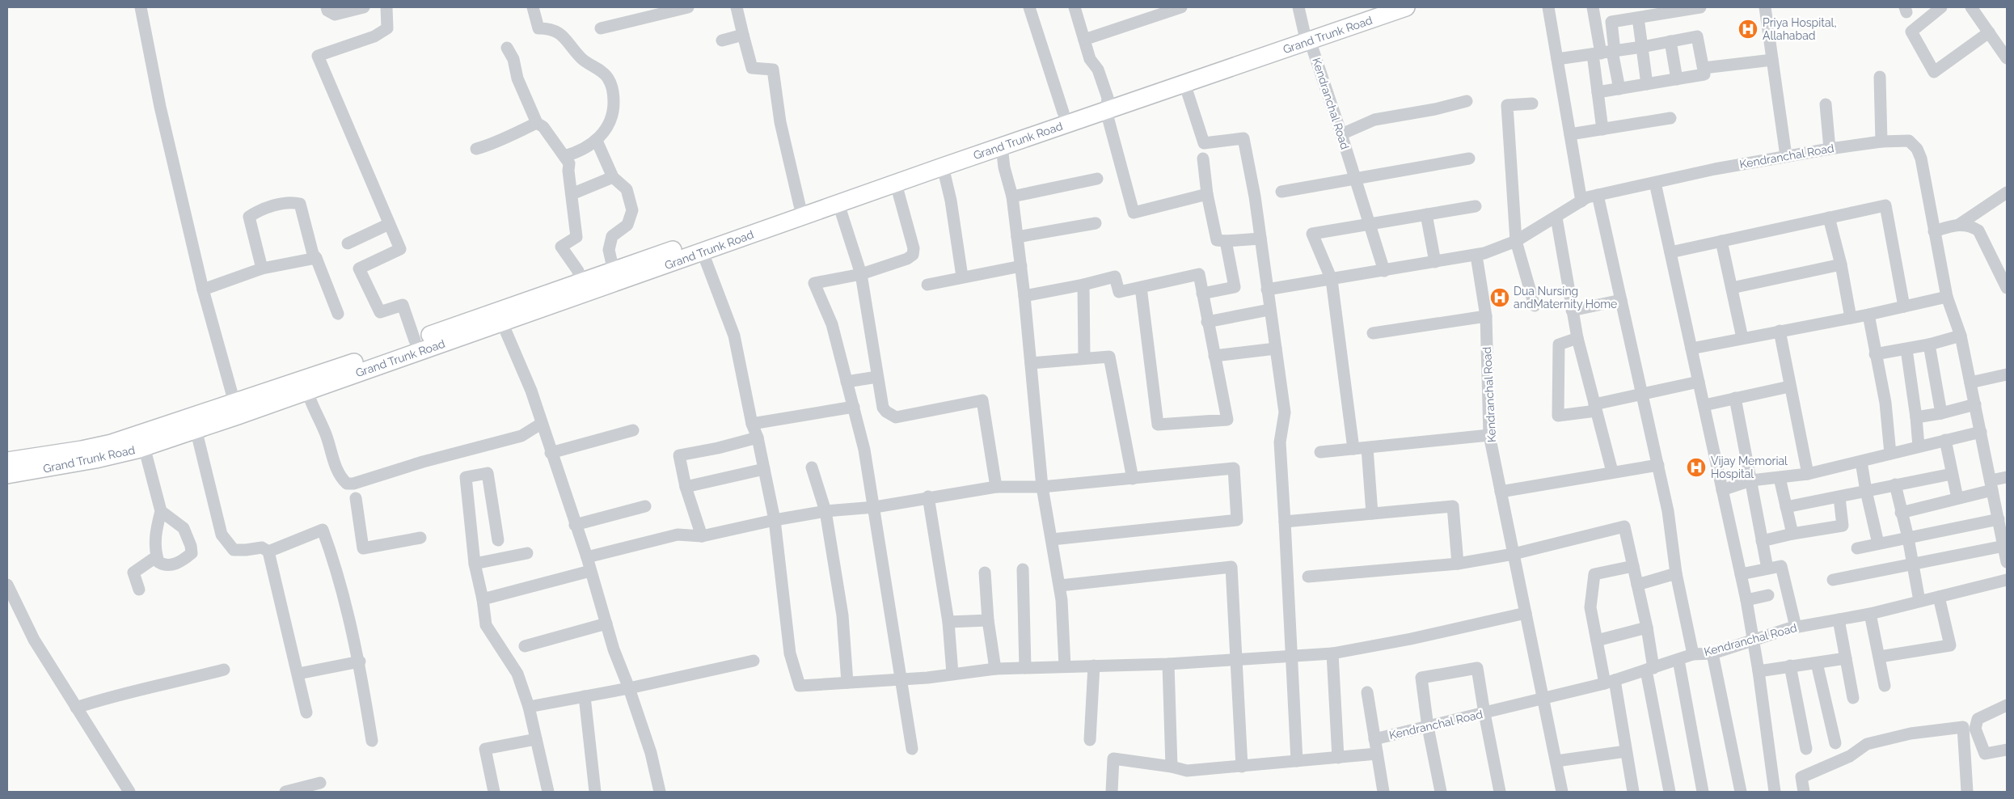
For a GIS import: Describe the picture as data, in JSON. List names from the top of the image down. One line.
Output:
{"streets":{"highway":["Grand Trunk Road"],"street":["Kendranchal Road"]},"crossings":[["Grand Trunk Road","Kendranchal Road"]],"places":{"hospital":["Priya Hospital, Allahabad","Dua Nursing andMaternity Home","Vijay Memorial Hospital"]}}
